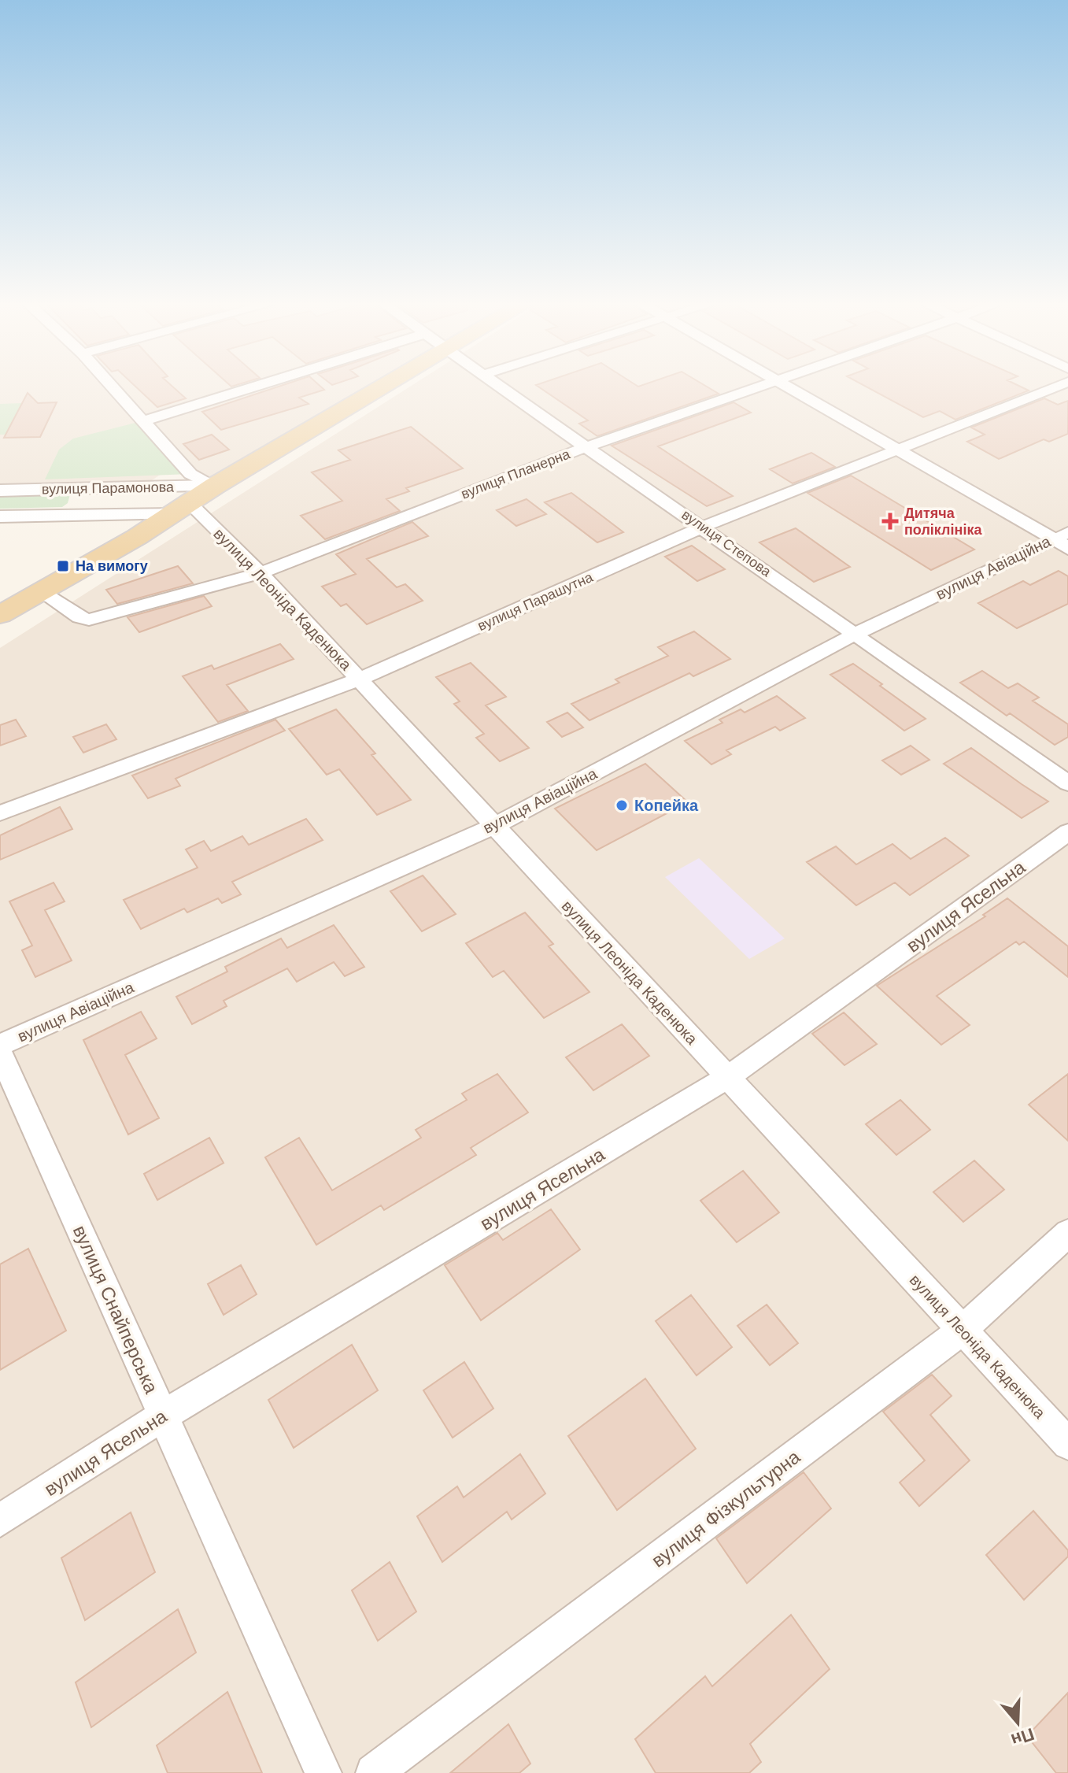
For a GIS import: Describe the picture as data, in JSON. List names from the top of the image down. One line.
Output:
{"streets":{"street":["вулиця Планерна","вулиця Парамонова","вулиця Степова","вулиця Авіаційна","вулиця Леоніда Каденюка","вулиця Парашутна","вулиця Ясельна","вулиця Снайперська","вулиця Фізкультурна"]},"crossings":[["вулиця Планерна","вулиця Степова"],["вулиця Планерна","вулиця Леоніда Каденюка"],["вулиця Парамонова","вулиця Леоніда Каденюка"],["вулиця Степова","вулиця Авіаційна"],["вулиця Степова","вулиця Парашутна"],["вулиця Авіаційна","вулиця Леоніда Каденюка"],["вулиця Леоніда Каденюка","вулиця Парашутна"],["вулиця Леоніда Каденюка","вулиця Ясельна"],["вулиця Леоніда Каденюка","вулиця Фізкультурна"],["вулиця Ясельна","вулиця Снайперська"]],"places":{"health":["Дитяча поліклініка"],"transit":["На вимогу"],"other":["Копейка"]},"north":"bottom"}
